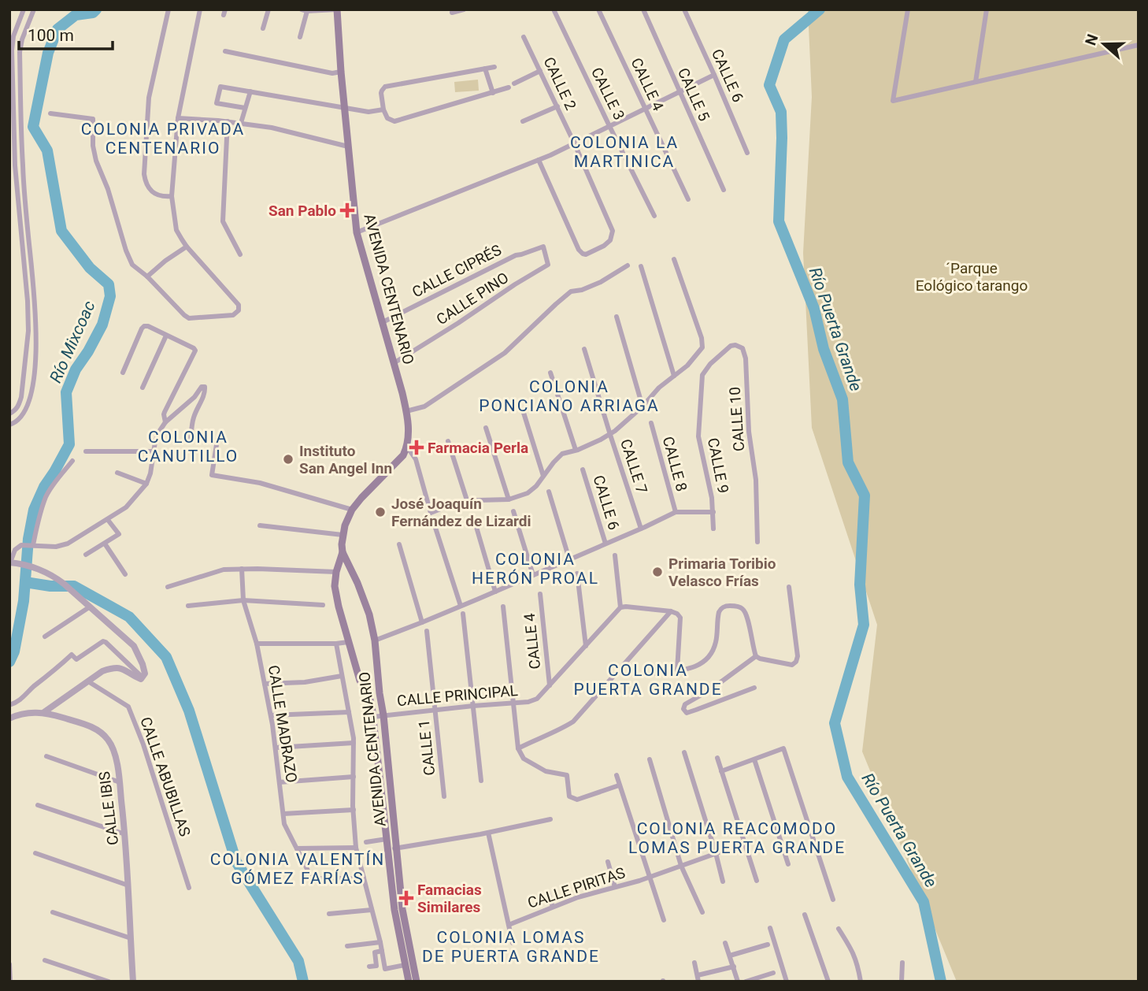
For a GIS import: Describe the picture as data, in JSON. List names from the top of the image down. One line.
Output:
{"streets":{"main road":["AVENIDA CENTENARIO"],"street":["CALLE 6","CALLE 2","CALLE 4","CALLE 3","CALLE 5","CALLE CIPRÉS","CALLE PINO","CALLE 10","CALLE 8","CALLE 9","CALLE 7","CALLE PRINCIPAL","CALLE MADRAZO","CALLE 1","CALLE ABUBILLAS","CALLE IBIS","CALLE PIRITAS"]},"crossings":[["CALLE 4","CALLE PRINCIPAL"],["CALLE CIPRÉS","AVENIDA CENTENARIO"],["CALLE CIPRÉS","CALLE PINO"],["AVENIDA CENTENARIO","CALLE PINO"],["AVENIDA CENTENARIO","CALLE PRINCIPAL"],["CALLE 10","CALLE 9"],["CALLE PRINCIPAL","CALLE 1"]],"districts":["COLONIA PRIVADA CENTENARIO","COLONIA LA MARTINICA","COLONIA PONCIANO ARRIAGA","COLONIA CANUTILLO","COLONIA HERÓN PROAL","COLONIA PUERTA GRANDE","COLONIA REACOMODO LOMAS PUERTA GRANDE","COLONIA VALENTÍN GÓMEZ FARÍAS","COLONIA LOMAS DE PUERTA GRANDE"],"water":["Río Puerta Grande","Río Mixcoac"],"parks":["´Parque Eológico tarango"],"places":{"health":["San Pablo","Farmacia Perla","Famacias Similares"],"other":["Instituto San Angel Inn","José Joaquín Fernández de Lizardi","Primaria Toribio Velasco Frías"]},"scale_bar":"100 m","north":"left"}
